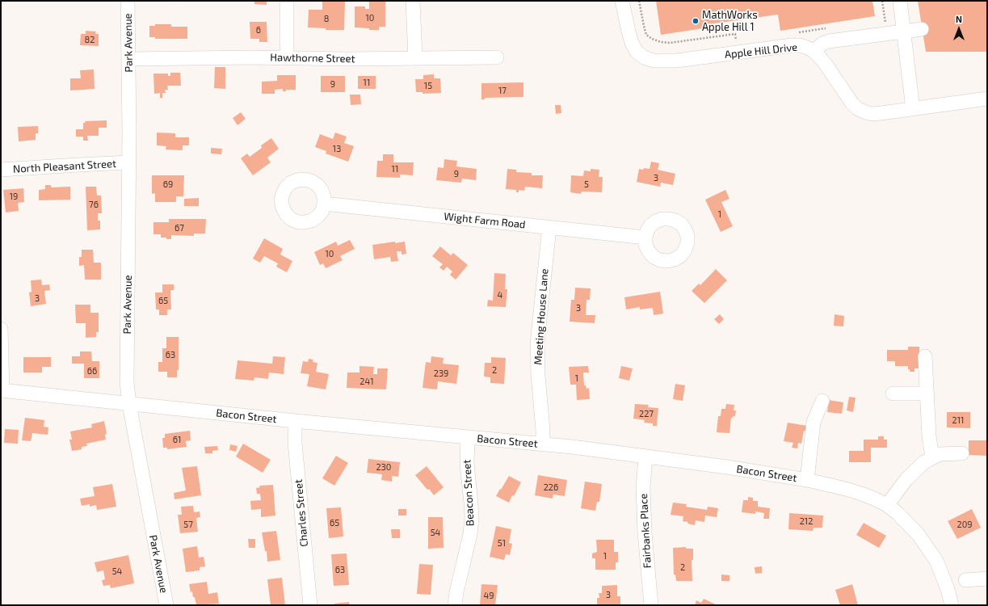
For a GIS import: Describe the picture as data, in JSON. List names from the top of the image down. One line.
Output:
{"streets":{"street":["Park Avenue","Apple Hill Drive","Hawthorne Street","North Pleasant Street","Wight Farm Road","Meeting House Lane","Bacon Street","Beacon Street","Charles Street","Fairbanks Place"]},"crossings":[["Park Avenue","Hawthorne Street"],["Park Avenue","North Pleasant Street"],["Park Avenue","Bacon Street"],["Wight Farm Road","Meeting House Lane"],["Meeting House Lane","Bacon Street"],["Bacon Street","Beacon Street"],["Bacon Street","Charles Street"],["Bacon Street","Fairbanks Place"]],"places":["MathWorks Apple Hill 1"],"house_numbers":["10","8","6","82","11","9","15","17","13","11","9","3","69","5","19","76","1","67","10","4","3","65","3","63","2","66","239","1","241","227","211","61","230","226","212","65","57","209","54","51","1","2","63","54","3","49"],"north":"top"}
